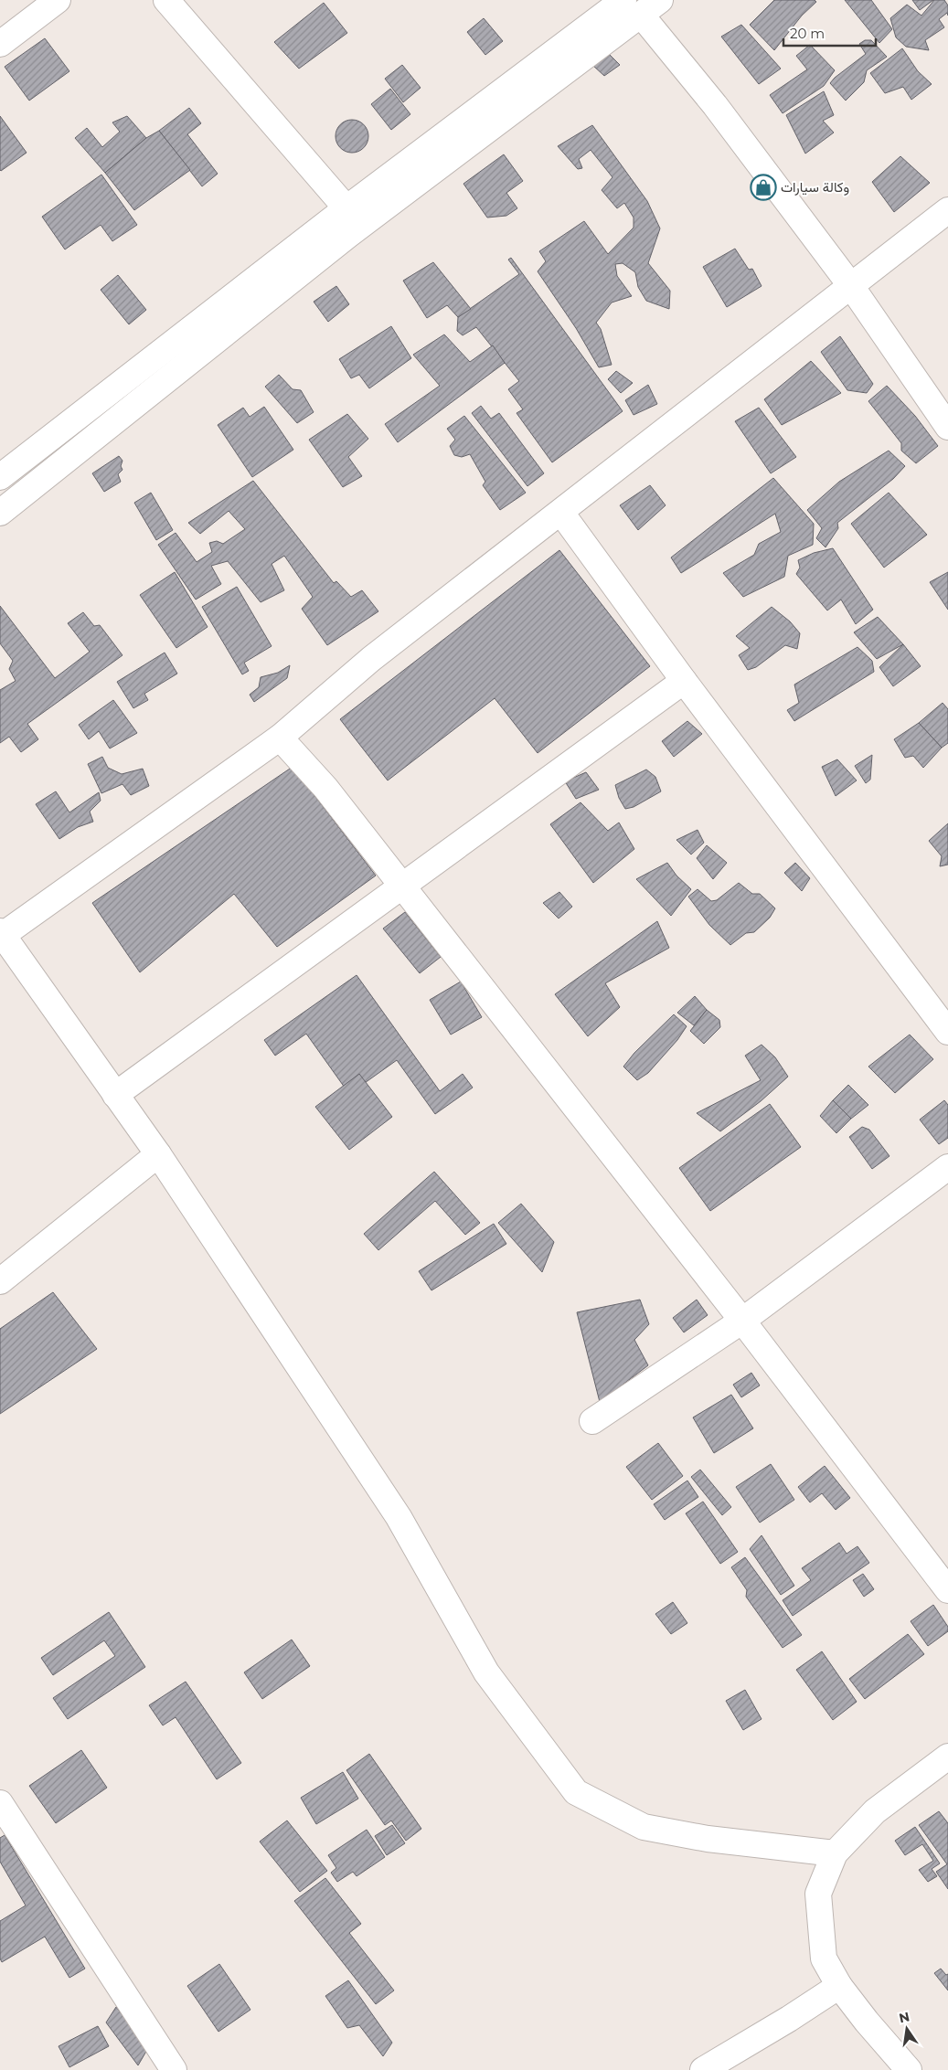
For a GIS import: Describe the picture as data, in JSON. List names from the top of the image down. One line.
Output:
{"places":{"shop":["وكالة سيارات"]},"scale_bar":"20 m","north":"top"}
